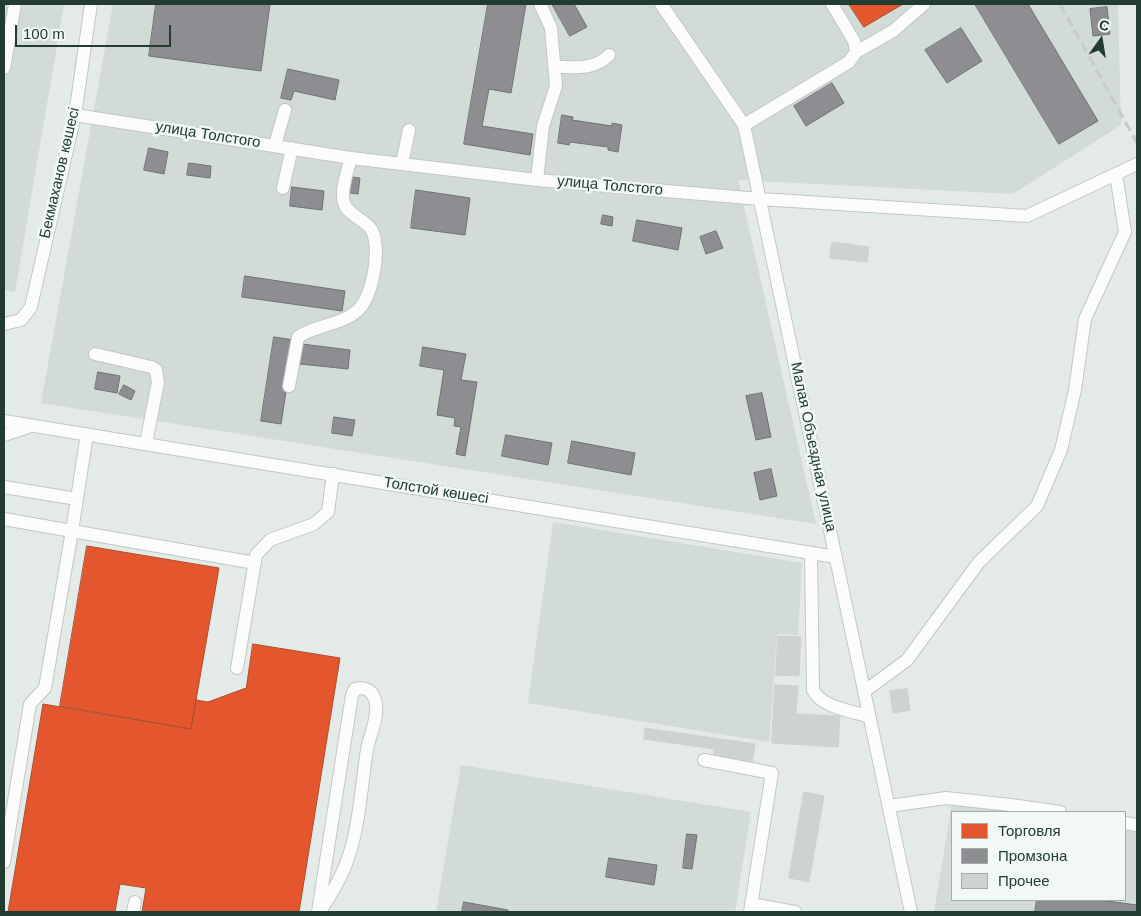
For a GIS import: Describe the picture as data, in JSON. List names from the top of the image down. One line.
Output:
{"streets":{"street":["улица Толстого","Бекмаханов көшесі","Малая Объездная улица","Толстой көшесі"]},"crossings":[["улица Толстого","Бекмаханов көшесі"],["улица Толстого","Малая Объездная улица"],["Малая Объездная улица","Толстой көшесі"]],"legend":["Торговля","Промзона","Прочее"],"scale_bar":"100 m","north":"top"}
